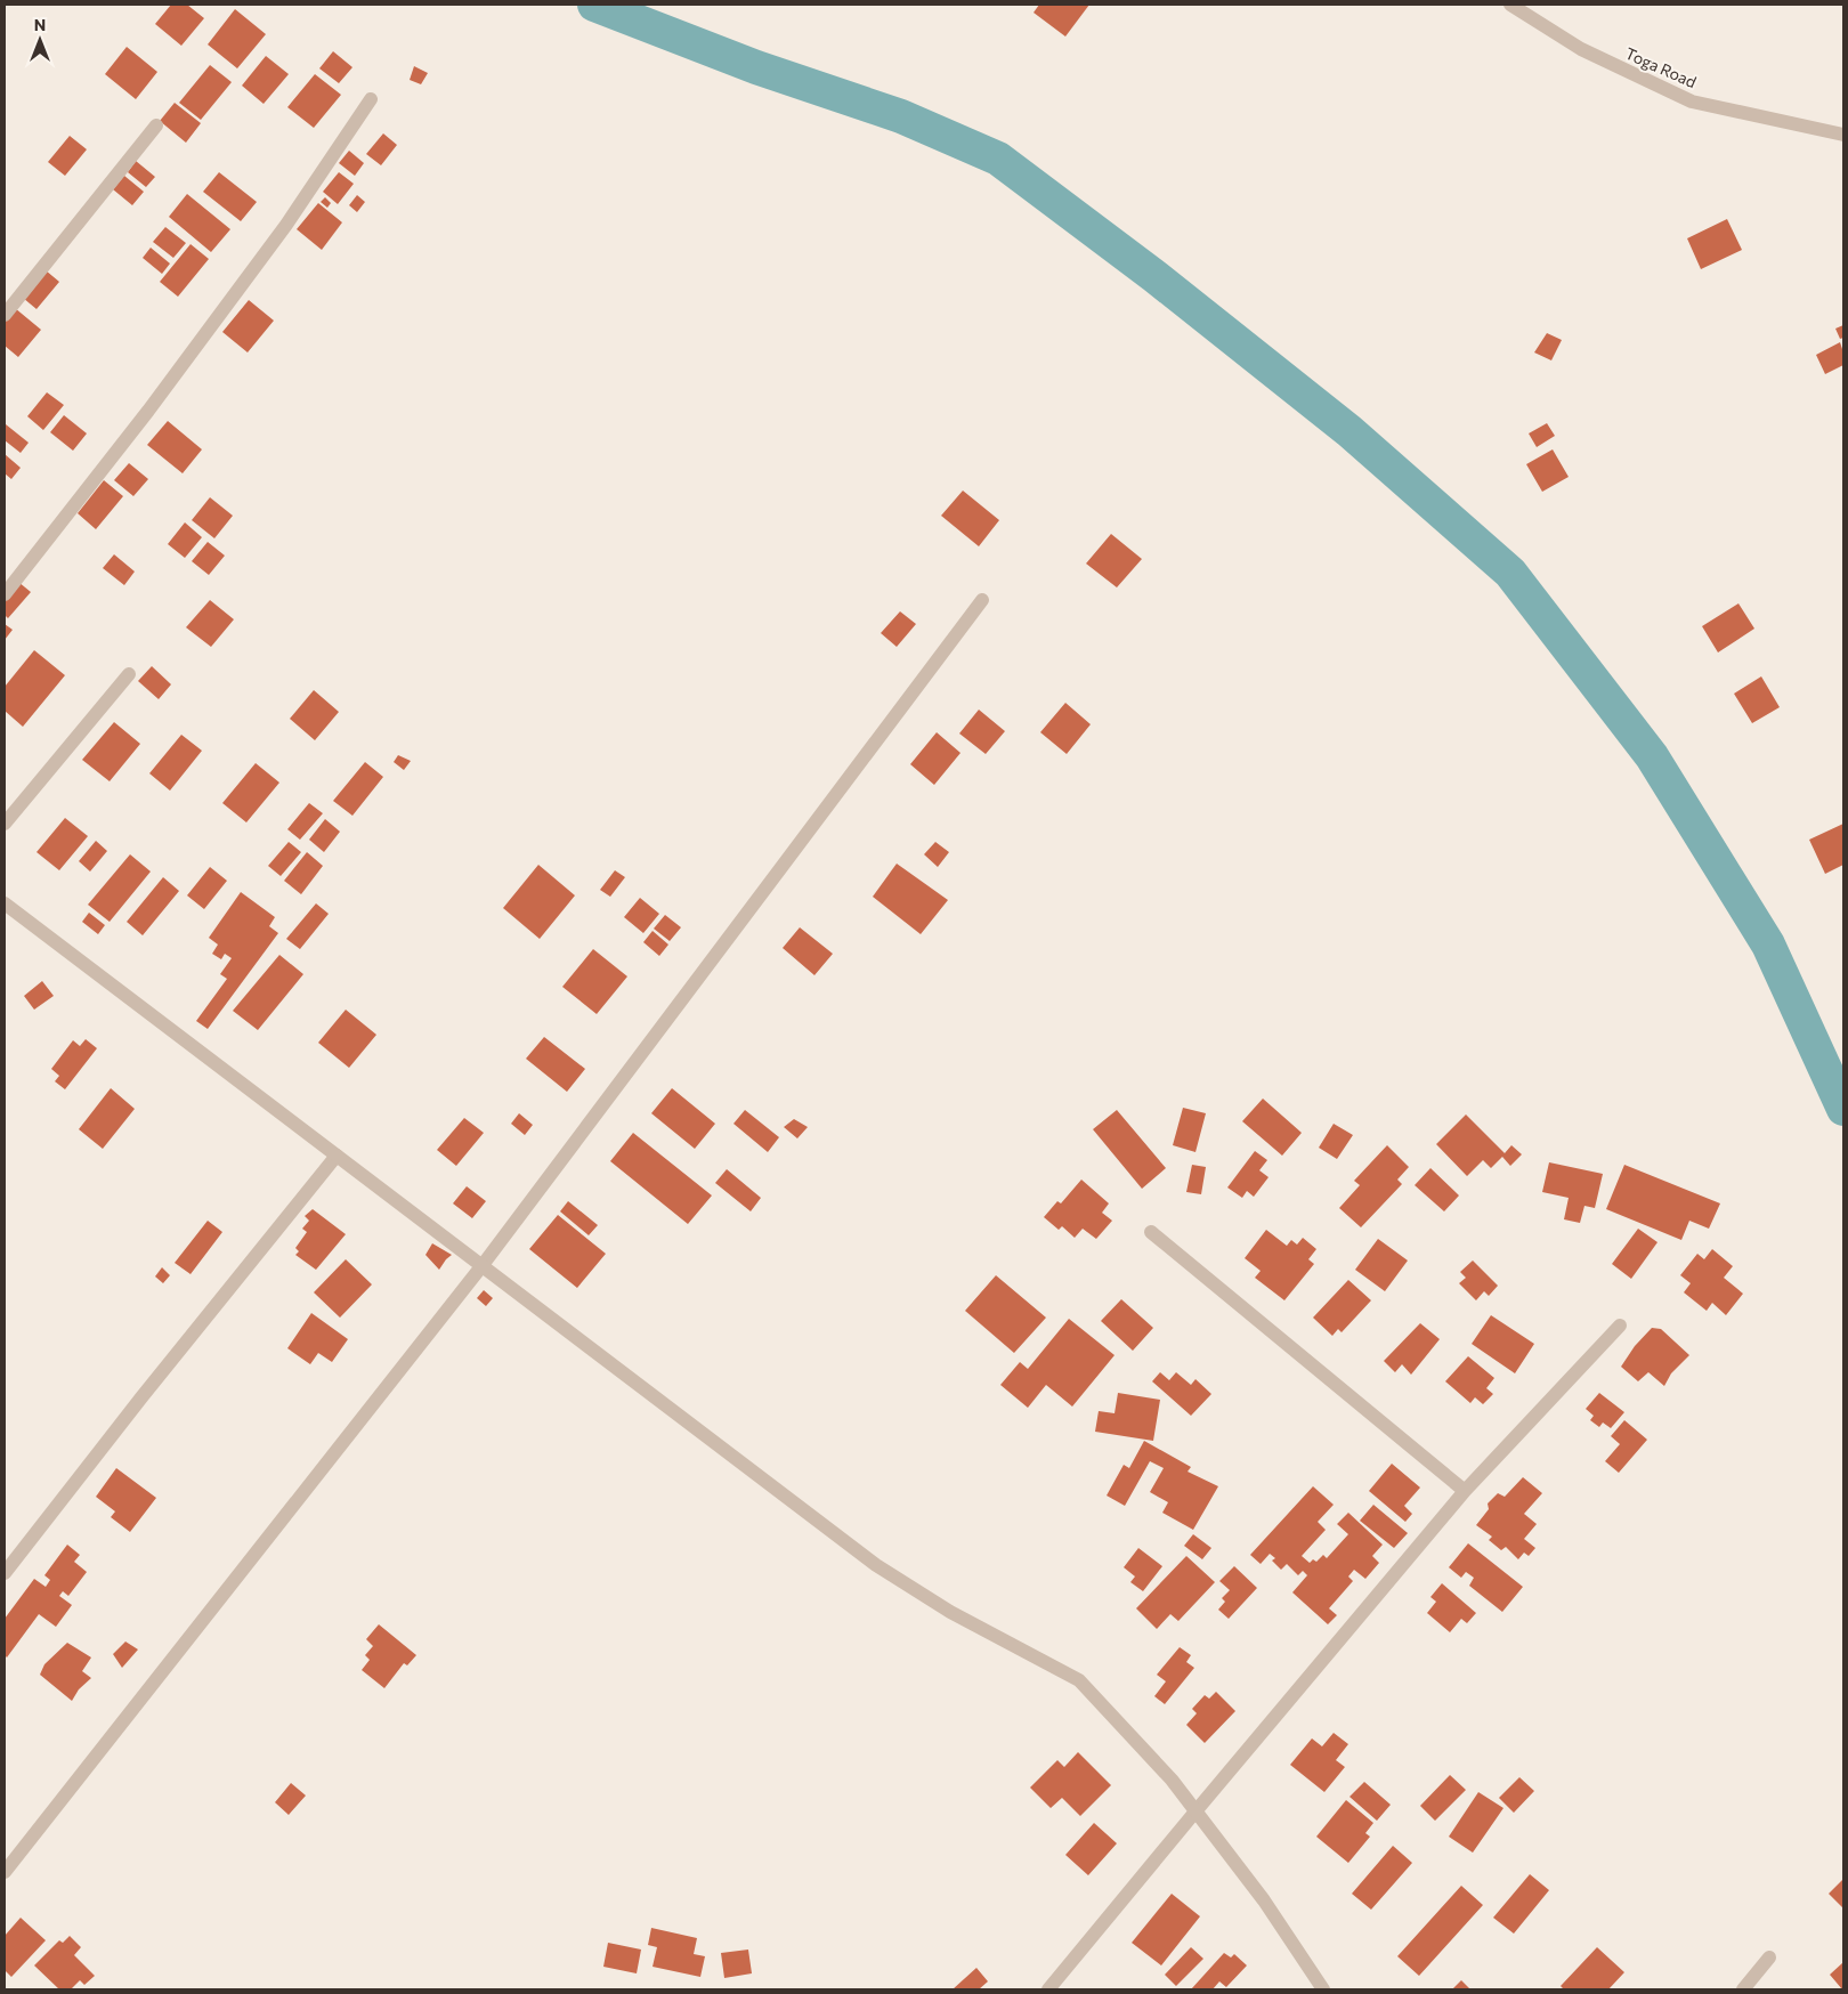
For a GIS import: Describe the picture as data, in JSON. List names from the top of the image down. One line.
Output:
{"streets":{"street":["Toga Road"]},"north":"top"}
